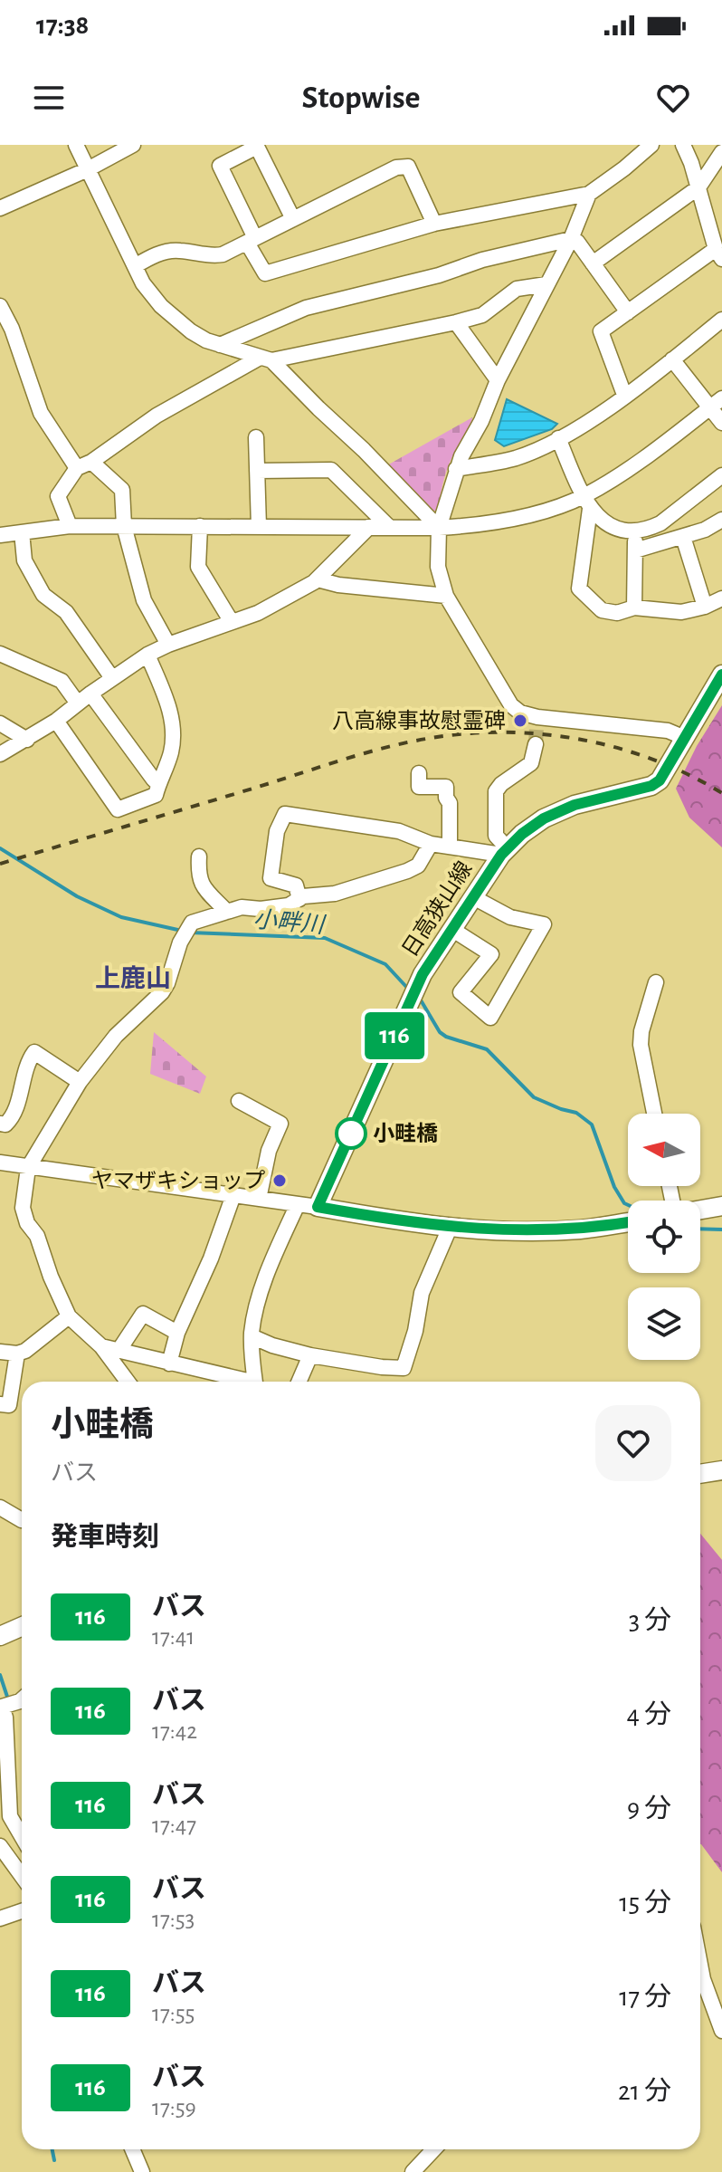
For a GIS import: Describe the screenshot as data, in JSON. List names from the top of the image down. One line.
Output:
{"streets":{"main road":["日高狭山線"]},"districts":["上鹿山"],"water":["小畔川"],"places":["八高線事故慰霊碑","小畦橋","ヤマザキショップ"],"lines":["bus line 116"],"north":"left","page":{"status":"17:38","header":"Stopwise","on_map":"116","heading":[["小畦橋","バス"],"発車時刻"],"list":[{"mark":"116","name":"バス","note":"17:41","value":"3 分"},{"mark":"116","name":"バス","note":"17:42","value":"4 分"},{"mark":"116","name":"バス","note":"17:47","value":"9 分"},{"mark":"116","name":"バス","note":"17:53","value":"15 分"},{"mark":"116","name":"バス","note":"17:55","value":"17 分"},{"mark":"116","name":"バス","note":"17:59","value":"21 分"}]}}
